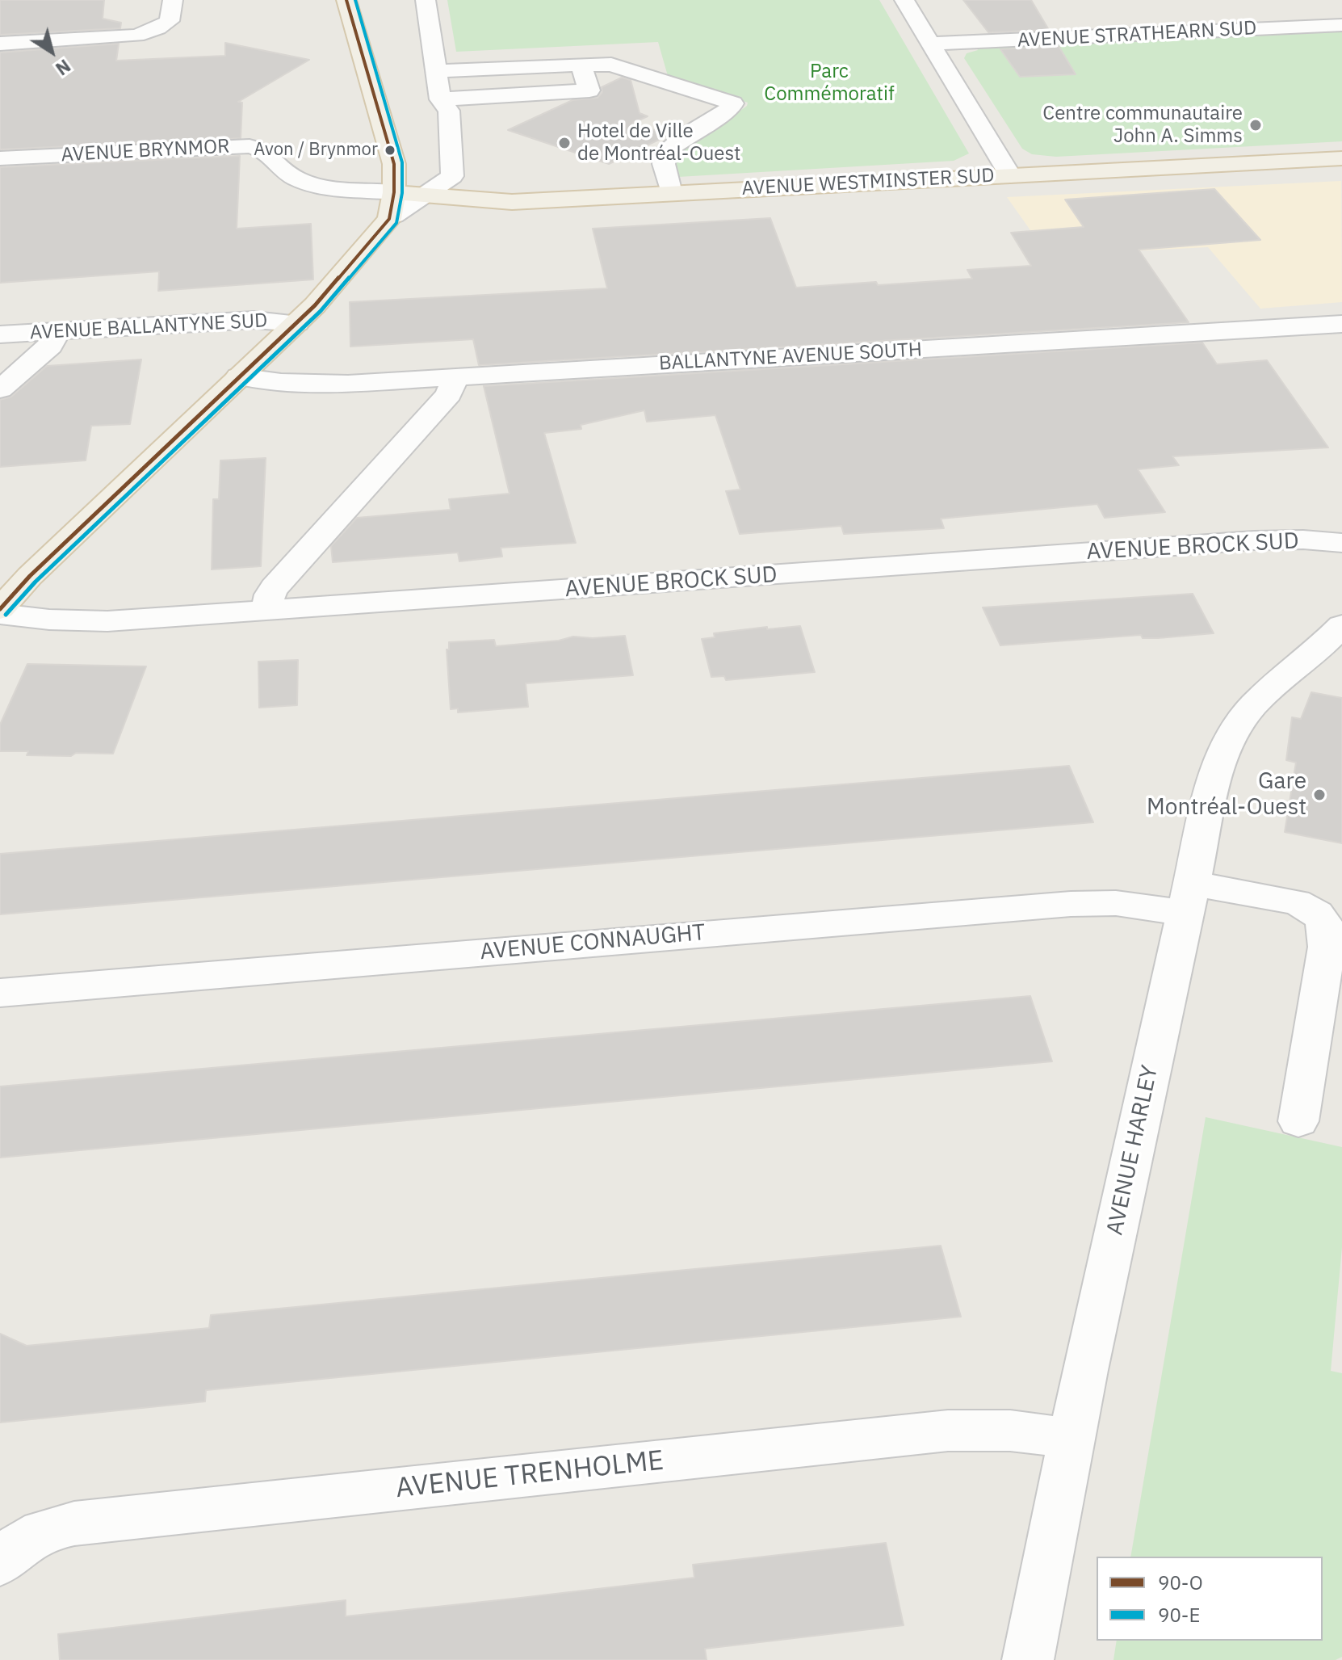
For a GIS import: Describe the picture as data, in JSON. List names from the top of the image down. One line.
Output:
{"streets":{"main road":["AVENUE WESTMINSTER SUD"],"street":["AVENUE STRATHEARN SUD","AVENUE BRYNMOR","AVENUE BALLANTYNE SUD","BALLANTYNE AVENUE SOUTH","AVENUE BROCK SUD","AVENUE CONNAUGHT","AVENUE HARLEY","AVENUE TRENHOLME"]},"crossings":[["AVENUE BRYNMOR","AVENUE WESTMINSTER SUD"],["AVENUE CONNAUGHT","AVENUE HARLEY"],["AVENUE HARLEY","AVENUE TRENHOLME"]],"parks":["Parc Commémoratif"],"places":["Centre communautaire John A. Simms","Hotel de Ville de Montréal-Ouest","Avon / Brynmor","Gare Montréal-Ouest"],"lines":["transit line 90-O","transit line 90-E"],"legend":["90-O","90-E"],"north":"bottom right"}
